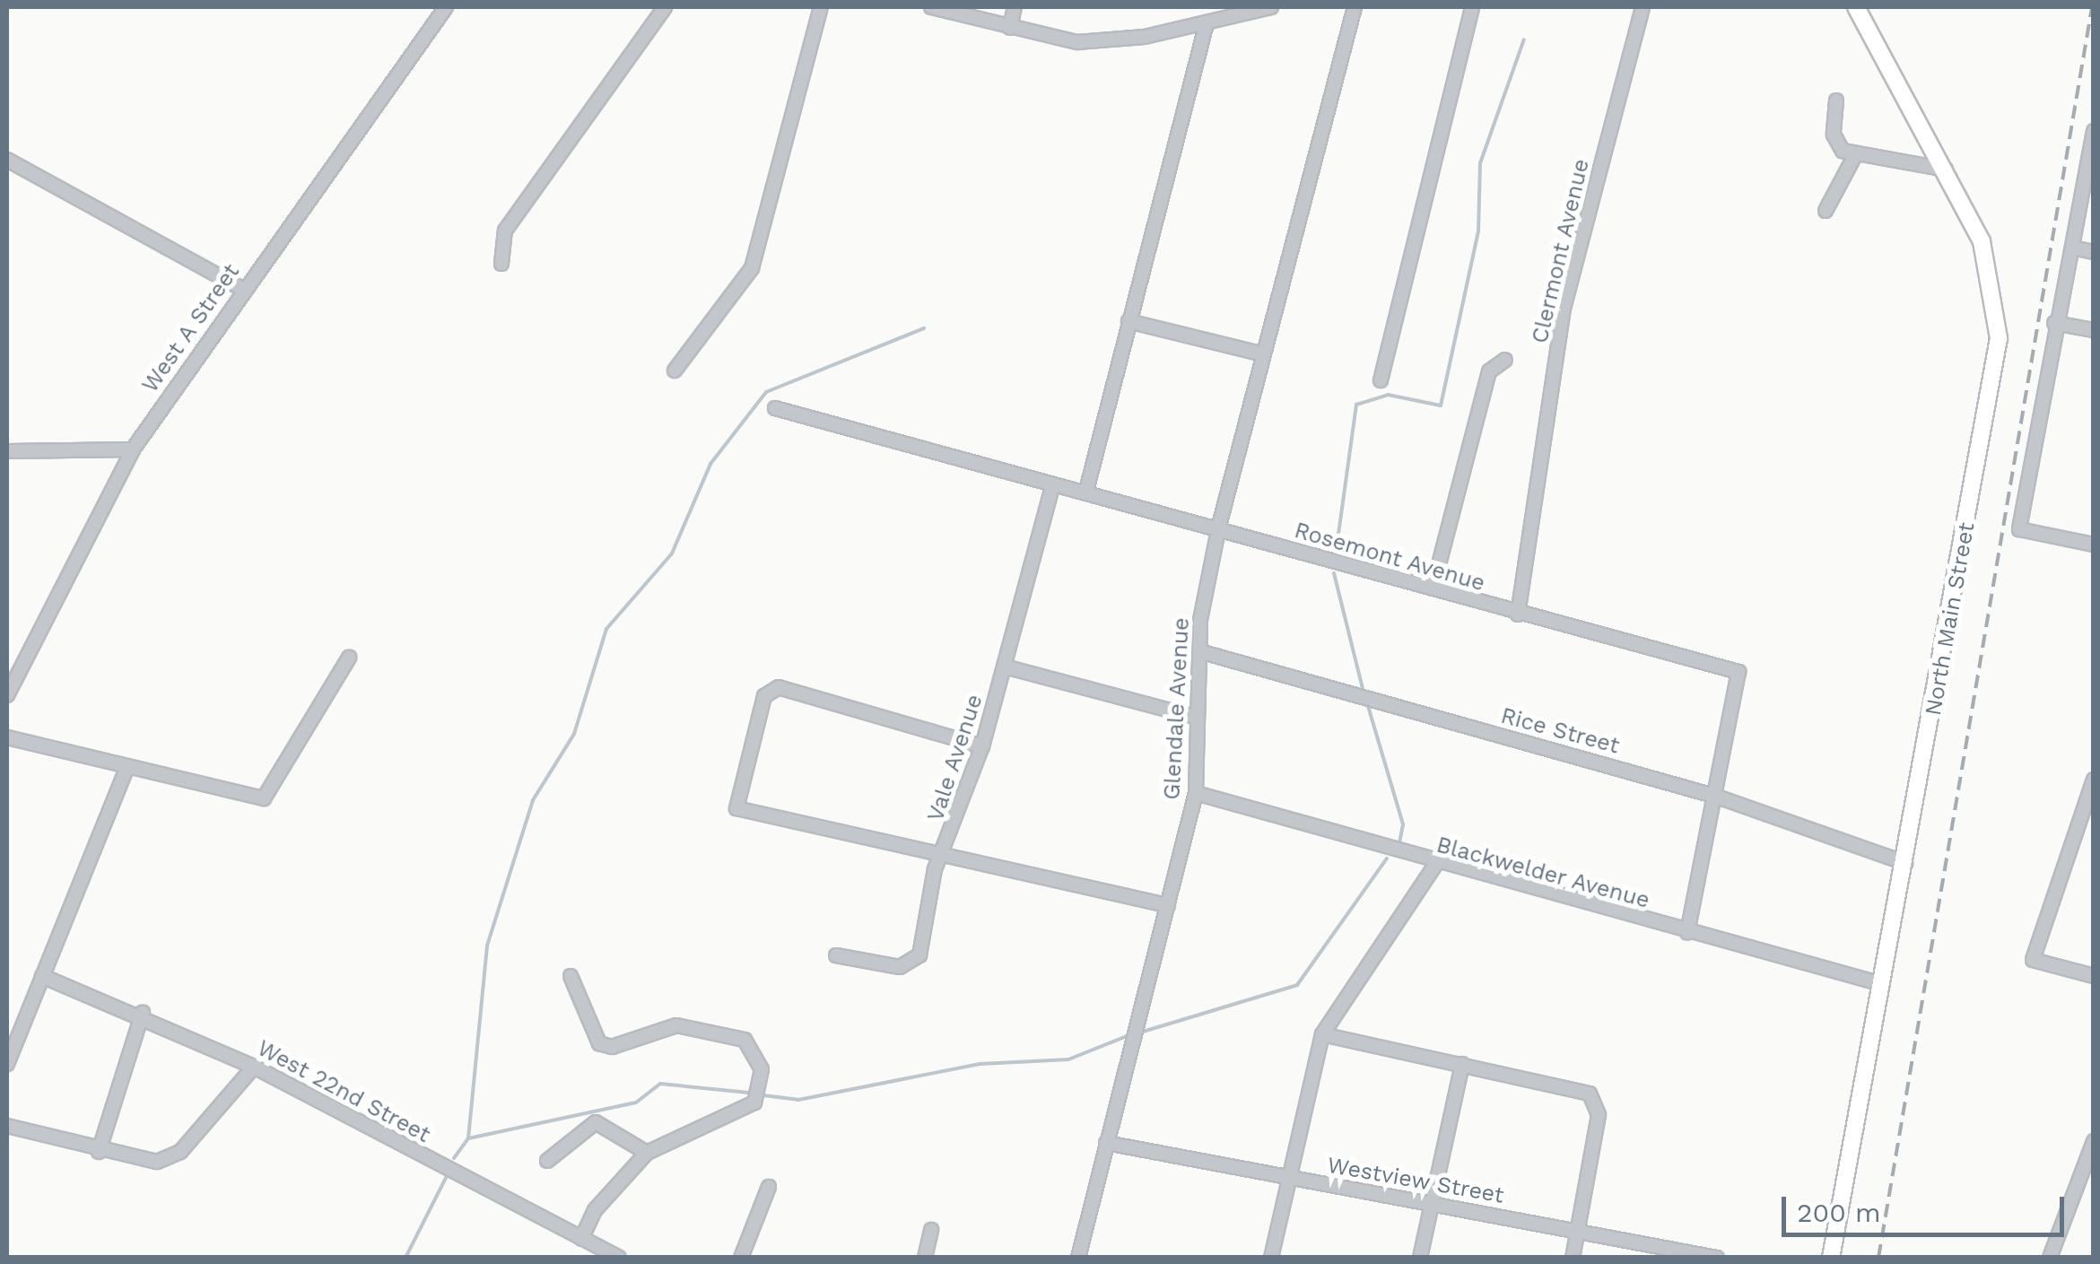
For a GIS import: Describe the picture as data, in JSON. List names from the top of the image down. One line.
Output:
{"streets":{"main road":["North Main Street"],"street":["Clermont Avenue","West A Street","Rosemont Avenue","Glendale Avenue","Rice Street","Vale Avenue","Blackwelder Avenue","West 22nd Street","Westview Street"]},"crossings":[["Clermont Avenue","Rosemont Avenue"],["Rosemont Avenue","Glendale Avenue"],["Rosemont Avenue","Rice Street"],["Rosemont Avenue","Vale Avenue"],["Rosemont Avenue","Blackwelder Avenue"],["North Main Street","Rice Street"],["North Main Street","Blackwelder Avenue"],["Glendale Avenue","Rice Street"],["Glendale Avenue","Blackwelder Avenue"],["Glendale Avenue","Westview Street"]],"scale_bar":"200 m"}
